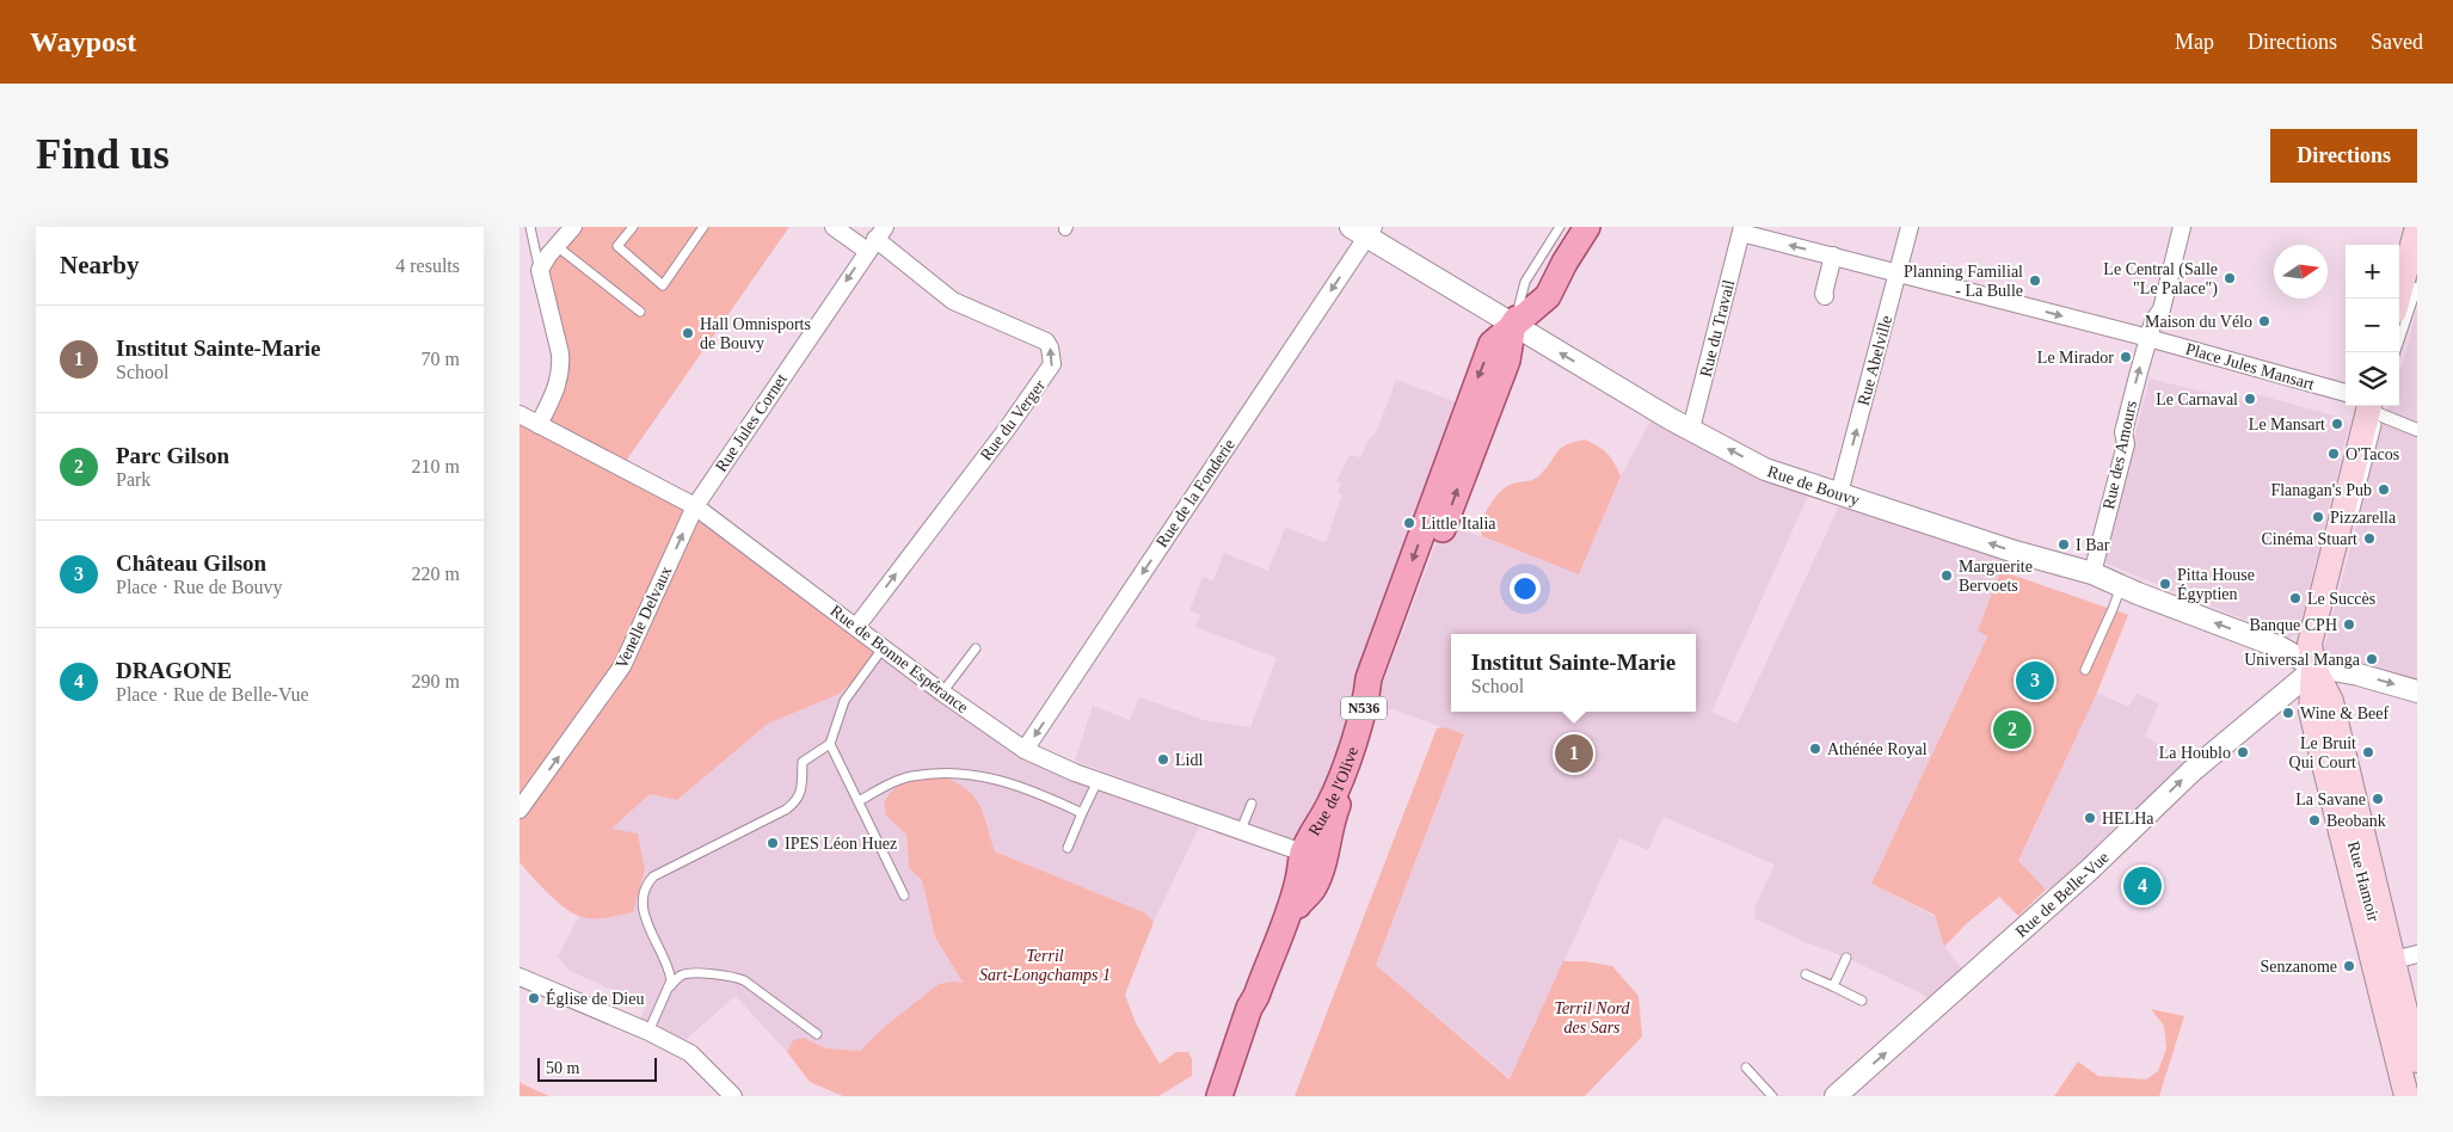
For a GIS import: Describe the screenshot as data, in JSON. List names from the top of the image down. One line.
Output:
{"streets":{"main road":["N536","Rue de l'Olive","Rue Hamoir"],"street":["Rue du Travail","Rue Abelville","Place Jules Mansart","Rue du Verger","Rue Jules Cornet","Rue des Amours","Rue de Bouvy","Rue de la Fonderie","Venelle Delvaux","Rue de Bonne Espérance","Rue de Belle-Vue"]},"crossings":[["Rue du Travail","Place Jules Mansart"],["Rue du Travail","Rue de Bouvy"],["Rue Abelville","Place Jules Mansart"],["Rue Abelville","Rue de Bouvy"],["Place Jules Mansart","Rue des Amours"],["Rue du Verger","Rue Jules Cornet"],["Rue du Verger","Rue de Bonne Espérance"],["Rue Jules Cornet","Venelle Delvaux"],["Rue Jules Cornet","Rue de Bonne Espérance"],["Rue des Amours","Rue de Bouvy"],["Rue de Bouvy","Rue de la Fonderie"],["Rue de Bouvy","Rue de l'Olive"],["Rue de Bouvy","Rue Hamoir"],["Rue de Bouvy","Rue de Belle-Vue"],["Rue de la Fonderie","Rue de Bonne Espérance"],["Venelle Delvaux","Rue de Bonne Espérance"],["Rue de Bonne Espérance","Rue de l'Olive"],["Rue Hamoir","Rue de Belle-Vue"]],"one_way":["Rue Abelville","Rue Jules Cornet","Rue des Amours","Rue de la Fonderie","Venelle Delvaux","Rue de Belle-Vue"],"parks":["Terril Sart-Longchamps 1","Terril Nord des Sars"],"places":["Le Central (Salle \"Le Palace\")","Planning Familial - La Bulle","Maison du Vélo","Hall Omnisports de Bouvy","Le Mirador","Le Carnaval","Le Mansart","O'Tacos","Flanagan's Pub","Pizzarella","Little Italia","Cinéma Stuart","I Bar","Marguerite Bervoets","Pitta House Égyptien","Le Succès","Banque CPH","Universal Manga","Wine & Beef","Athénée Royal","La Houblo","Le Bruit Qui Court","Lidl","La Savane","HELHa","Beobank","IPES Léon Huez","Senzanome","Église de Dieu"],"scale_bar":"50 m","north":"right","page":{"header":"Waypost","nav":["Map","Directions","Saved"],"buttons":"Directions","title":"Find us","heading":["Nearby","4 results"],"map_buttons":["+","−"],"list":[{"mark":"1","name":"Institut Sainte-Marie","note":"School","value":"70 m"},{"mark":"2","name":"Parc Gilson","note":"Park","value":"210 m"},{"mark":"3","name":"Château Gilson","note":"Place · Rue de Bouvy","value":"220 m"},{"mark":"4","name":"DRAGONE","note":"Place · Rue de Belle-Vue","value":"290 m"}],"popup":["Institut Sainte-Marie","School"],"pins":["3","2","1","4"],"scale":"50 m"}}
